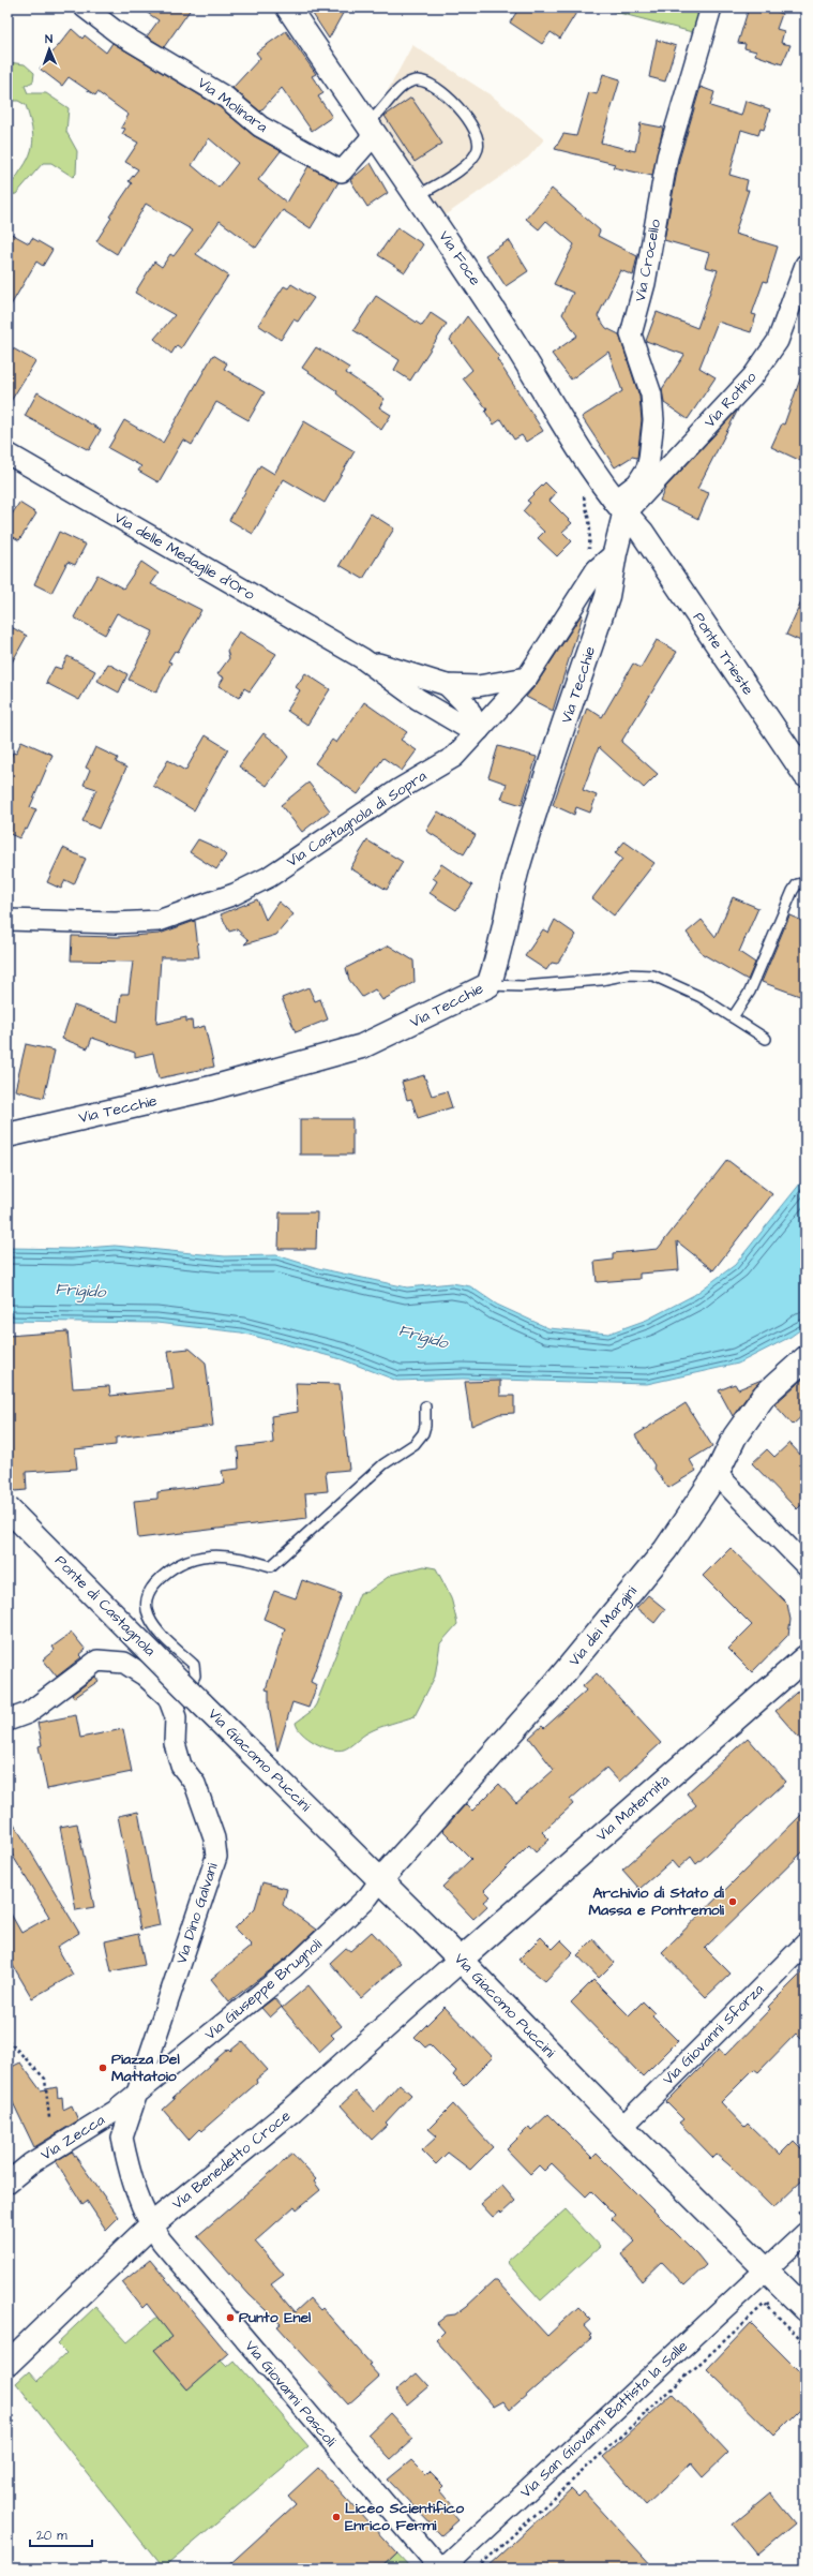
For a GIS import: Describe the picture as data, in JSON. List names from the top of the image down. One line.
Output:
{"streets":{"main road":["Via Foce","Ponte Trieste","Via Tecchie","Ponte di Castagnola","Via dei Margini","Via Giacomo Puccini","Via Maternità","Via Benedetto Croce"],"street":["Via Molinara","Via Crocello","Via Rotino","Via delle Medaglie d'Oro","Via Castagnola di Sopra","Via Dino Galvani","Via Giuseppe Brugnoli","Via Giovanni Sforza","Via Zecca","Via Giovanni Pascoli","Via San Giovanni Battista la Salle"]},"crossings":[["Via Molinara","Via Foce"],["Via Foce","Via Crocello"],["Via Foce","Via Rotino"],["Via Foce","Ponte Trieste"],["Via Foce","Via Tecchie"],["Via Crocello","Via Rotino"],["Via Crocello","Ponte Trieste"],["Via Crocello","Via Tecchie"],["Via Rotino","Ponte Trieste"],["Via Rotino","Via Tecchie"],["Via delle Medaglie d'Oro","Via Castagnola di Sopra"],["Ponte Trieste","Via Tecchie"],["Via Tecchie","Via Castagnola di Sopra"],["Ponte di Castagnola","Via Giacomo Puccini"],["Via dei Margini","Via Giacomo Puccini"],["Via dei Margini","Via Giuseppe Brugnoli"],["Via Giacomo Puccini","Via Maternità"],["Via Giacomo Puccini","Via Giuseppe Brugnoli"],["Via Giacomo Puccini","Via Giovanni Sforza"],["Via Giacomo Puccini","Via Benedetto Croce"],["Via Giacomo Puccini","Via San Giovanni Battista la Salle"],["Via Maternità","Via Benedetto Croce"],["Via Dino Galvani","Via Giuseppe Brugnoli"],["Via Dino Galvani","Via Zecca"],["Via Dino Galvani","Via Giovanni Pascoli"],["Via Giuseppe Brugnoli","Via Zecca"],["Via Giuseppe Brugnoli","Via Giovanni Pascoli"],["Via Zecca","Via Giovanni Pascoli"],["Via Benedetto Croce","Via Giovanni Pascoli"]],"water":["Frigido"],"places":["Archivio di Stato di Massa e Pontremoli","Piazza Del Mattatoio","Punto Enel","Liceo Scientifico Enrico Fermi"],"scale_bar":"20 m","north":"top"}
